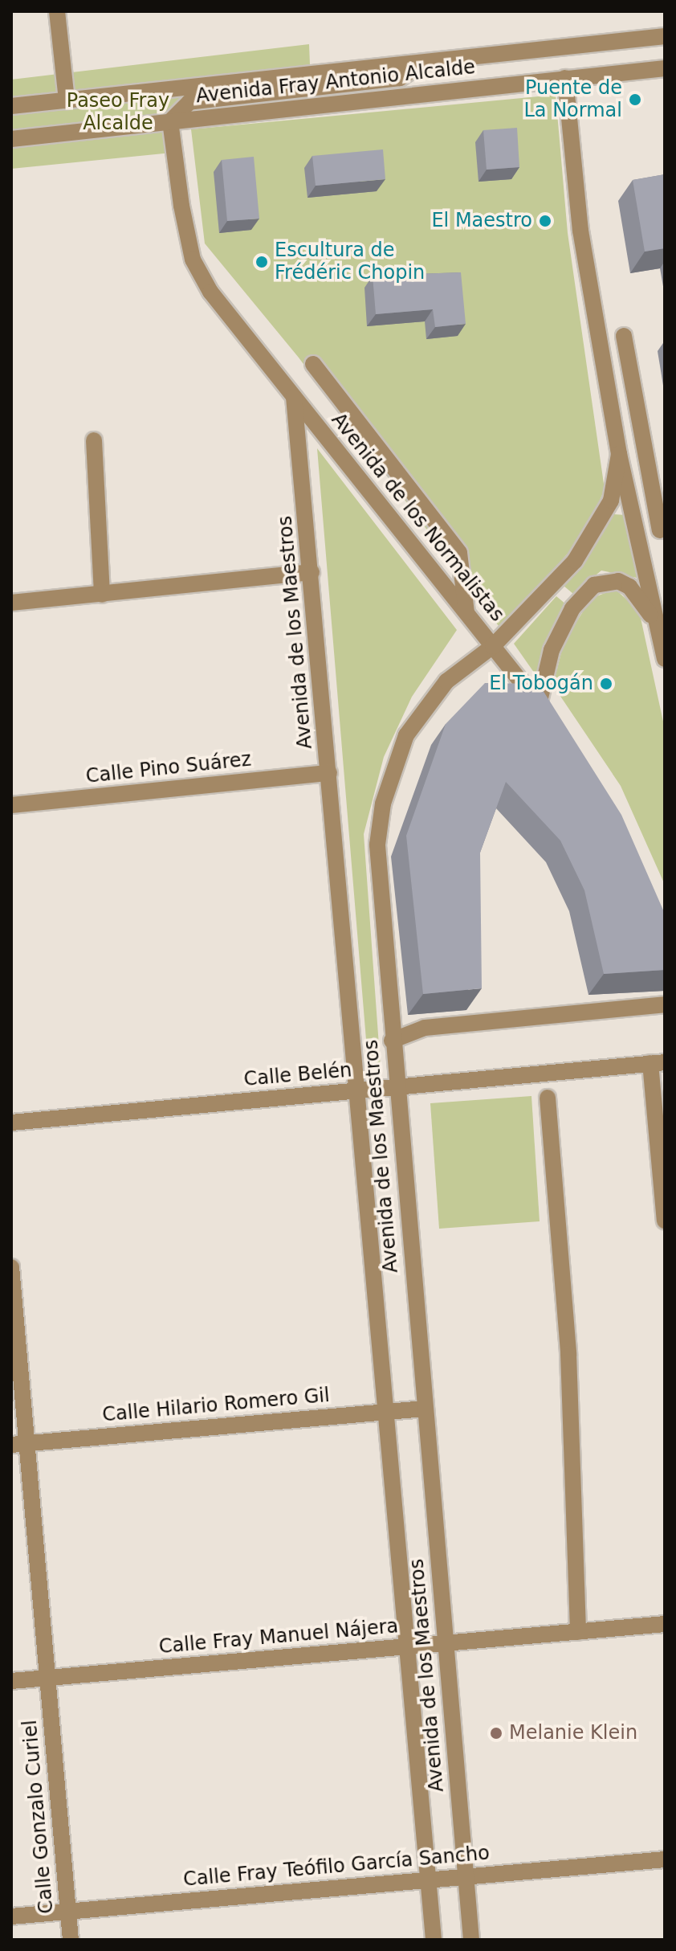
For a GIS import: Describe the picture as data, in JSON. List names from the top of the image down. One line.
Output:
{"streets":{"street":["Avenida Fray Antonio Alcalde","Avenida de los Normalistas","Avenida de los Maestros","Calle Pino Suárez","Calle Belén","Calle Hilario Romero Gil","Calle Fray Manuel Nájera","Calle Gonzalo Curiel","Calle Fray Teófilo García Sancho"]},"crossings":[["Avenida Fray Antonio Alcalde","Avenida de los Normalistas"],["Avenida de los Normalistas","Avenida de los Maestros"],["Avenida de los Maestros","Calle Pino Suárez"],["Avenida de los Maestros","Calle Belén"],["Avenida de los Maestros","Calle Hilario Romero Gil"],["Avenida de los Maestros","Calle Fray Manuel Nájera"],["Avenida de los Maestros","Calle Fray Teófilo García Sancho"],["Calle Hilario Romero Gil","Calle Gonzalo Curiel"],["Calle Fray Manuel Nájera","Calle Gonzalo Curiel"],["Calle Gonzalo Curiel","Calle Fray Teófilo García Sancho"]],"parks":["Paseo Fray Alcalde"],"places":["Puente de La Normal","El Maestro","Escultura de Frédéric Chopin","El Tobogán","Melanie Klein"]}
